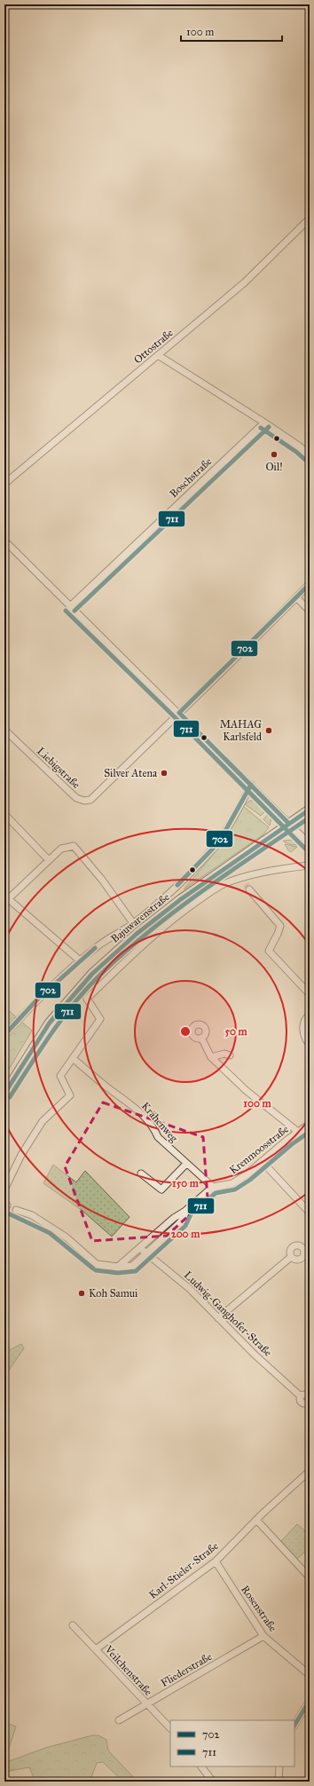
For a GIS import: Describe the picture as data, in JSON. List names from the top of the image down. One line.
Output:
{"streets":{"main road":["Bajuwarenstraße"],"street":["Ottostraße","Boschstraße","Liebigstraße","Krähenweg","Krenmoosstraße","Ludwig-Ganghofer-Straße","Karl-Stieler-Straße","Rosenstraße","Fliederstraße","Veilchenstraße"]},"crossings":[["Krähenweg","Krenmoosstraße"],["Karl-Stieler-Straße","Rosenstraße"],["Karl-Stieler-Straße","Veilchenstraße"],["Rosenstraße","Fliederstraße"],["Fliederstraße","Veilchenstraße"]],"places":["Oil!","MAHAG Karlsfeld","Silver Atena","Koh Samui"],"lines":["transit line 711","transit line 702"],"legend":["702","711"],"scale_bar":"100 m","rings":["50 m","100 m","150 m","200 m"]}
